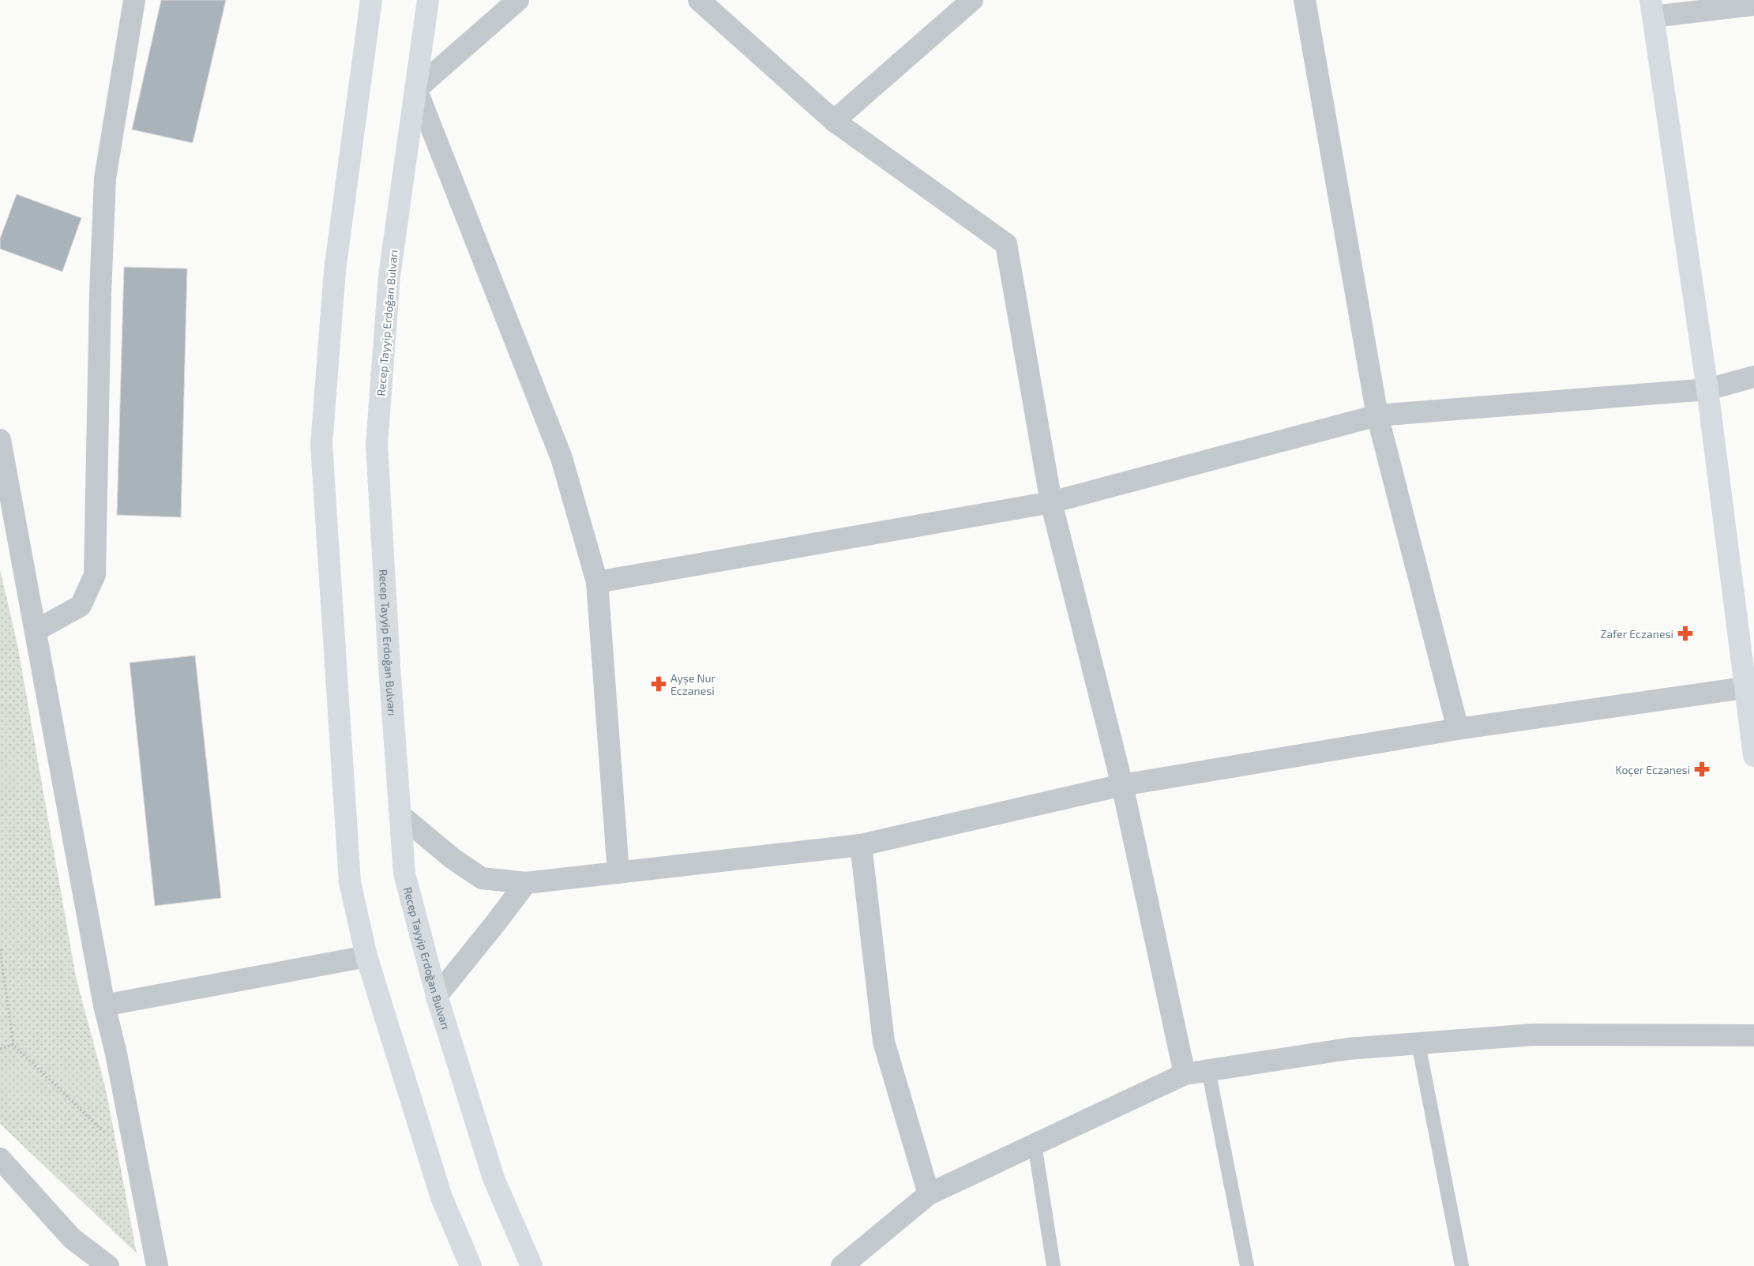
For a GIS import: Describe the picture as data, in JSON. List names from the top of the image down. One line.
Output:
{"streets":{"main road":["Recep Tayyip Erdoğan Bulvarı"]},"places":{"pharmacy":["Zafer Eczanesi","Ayşe Nur Eczanesi","Koçer Eczanesi"]}}
